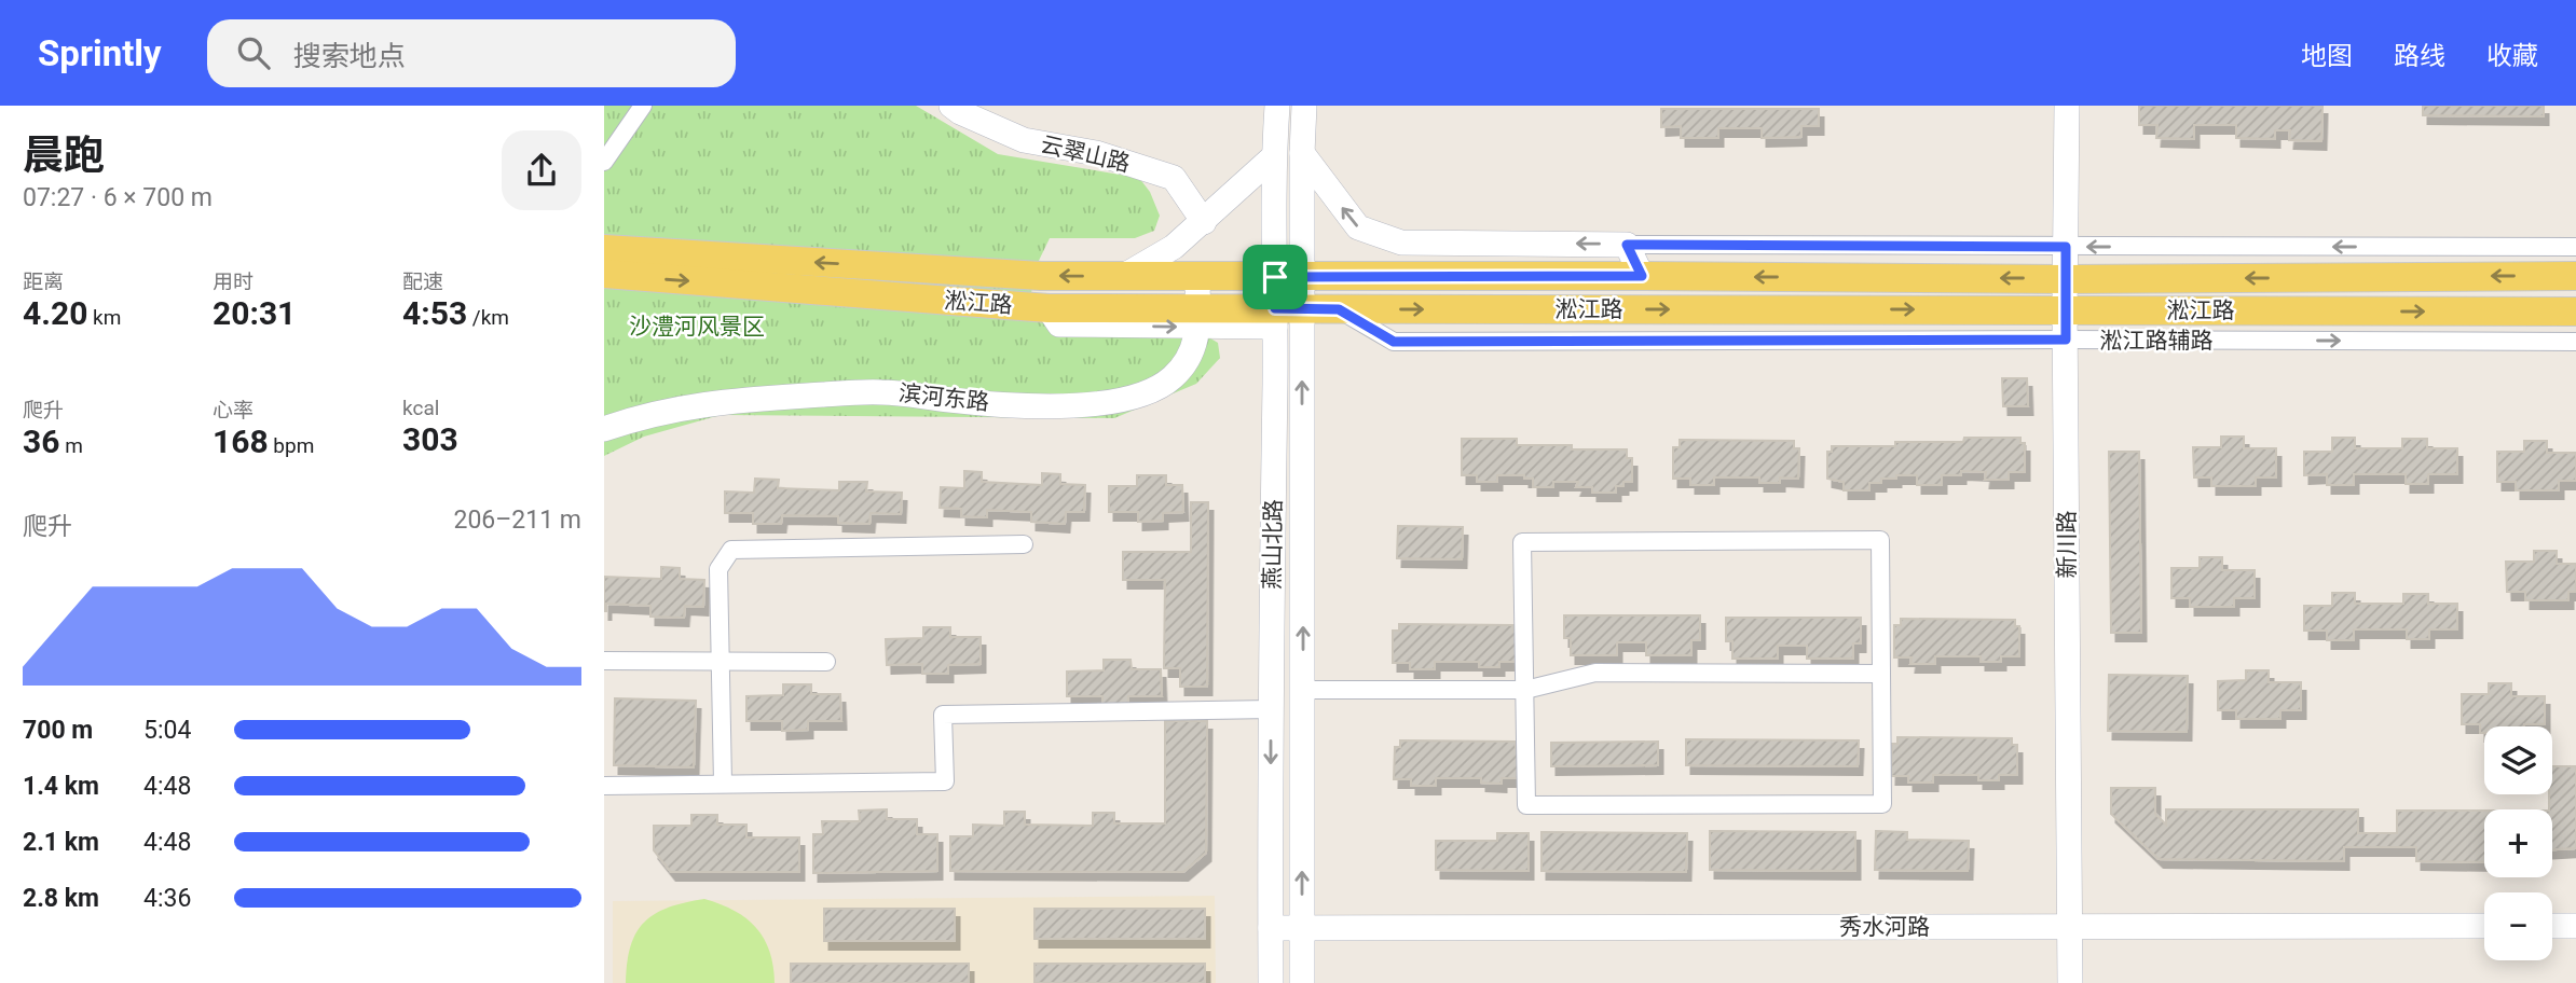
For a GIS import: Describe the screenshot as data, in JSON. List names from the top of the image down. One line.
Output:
{"streets":{"main road":["淞江路"],"street":["云翠山路","淞江路辅路","滨河东路","燕山北路","新川路","秀水河路"]},"crossings":[["淞江路","淞江路辅路"],["淞江路","滨河东路"],["淞江路","燕山北路"],["淞江路","新川路"],["淞江路辅路","新川路"],["燕山北路","秀水河路"],["新川路","秀水河路"]],"parks":["沙澧河风景区"],"page":{"header":"Sprintly","search":"搜索地点","nav":["地图","路线","收藏"],"heading":["晨跑","07:27 · 6 × 700 m"],"stats":[["距离","4.20 km"],["用时","20:31"],["配速","4:53 /km"],["爬升","36 m"],["心率","168 bpm"],["kcal","303"]],"chart":["爬升","206–211 m"],"list":[{"name":"700 m","note":"5:04"},{"name":"1.4 km","note":"4:48"},{"name":"2.1 km","note":"4:48"},{"name":"2.8 km","note":"4:36"}],"map_buttons":["+","−"]}}
